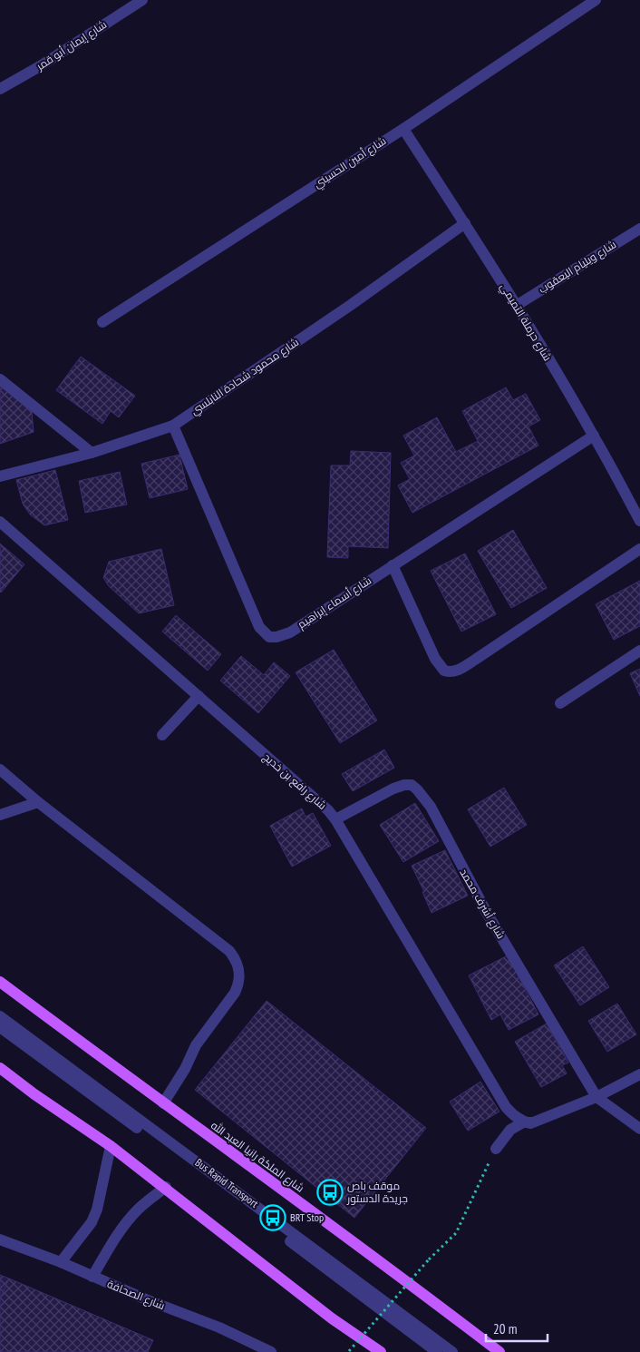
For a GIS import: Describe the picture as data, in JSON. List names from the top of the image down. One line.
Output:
{"streets":{"main road":["شارع الملكة رانيا العبد الله"],"street":["شارع إيمان أبو قمر","شارع أمين الحسيني","شارع ويليام اليعقوب","شارع حرملة التميمي","شارع محمود شحادة النابلسي","شارع أسماء إبراهيم","شارع رافع بن خديج","شارع أشرف محمد","Bus Rapid Transport","شارع الصحافة"]},"crossings":[["شارع أمين الحسيني","شارع حرملة التميمي"],["شارع ويليام اليعقوب","شارع حرملة التميمي"],["شارع حرملة التميمي","شارع محمود شحادة النابلسي"],["شارع حرملة التميمي","شارع أسماء إبراهيم"],["شارع محمود شحادة النابلسي","شارع أسماء إبراهيم"],["شارع رافع بن خديج","شارع أشرف محمد"]],"places":{"bus stop":["موقف باص جريدة الدستور","BRT Stop"]},"scale_bar":"20 m"}
